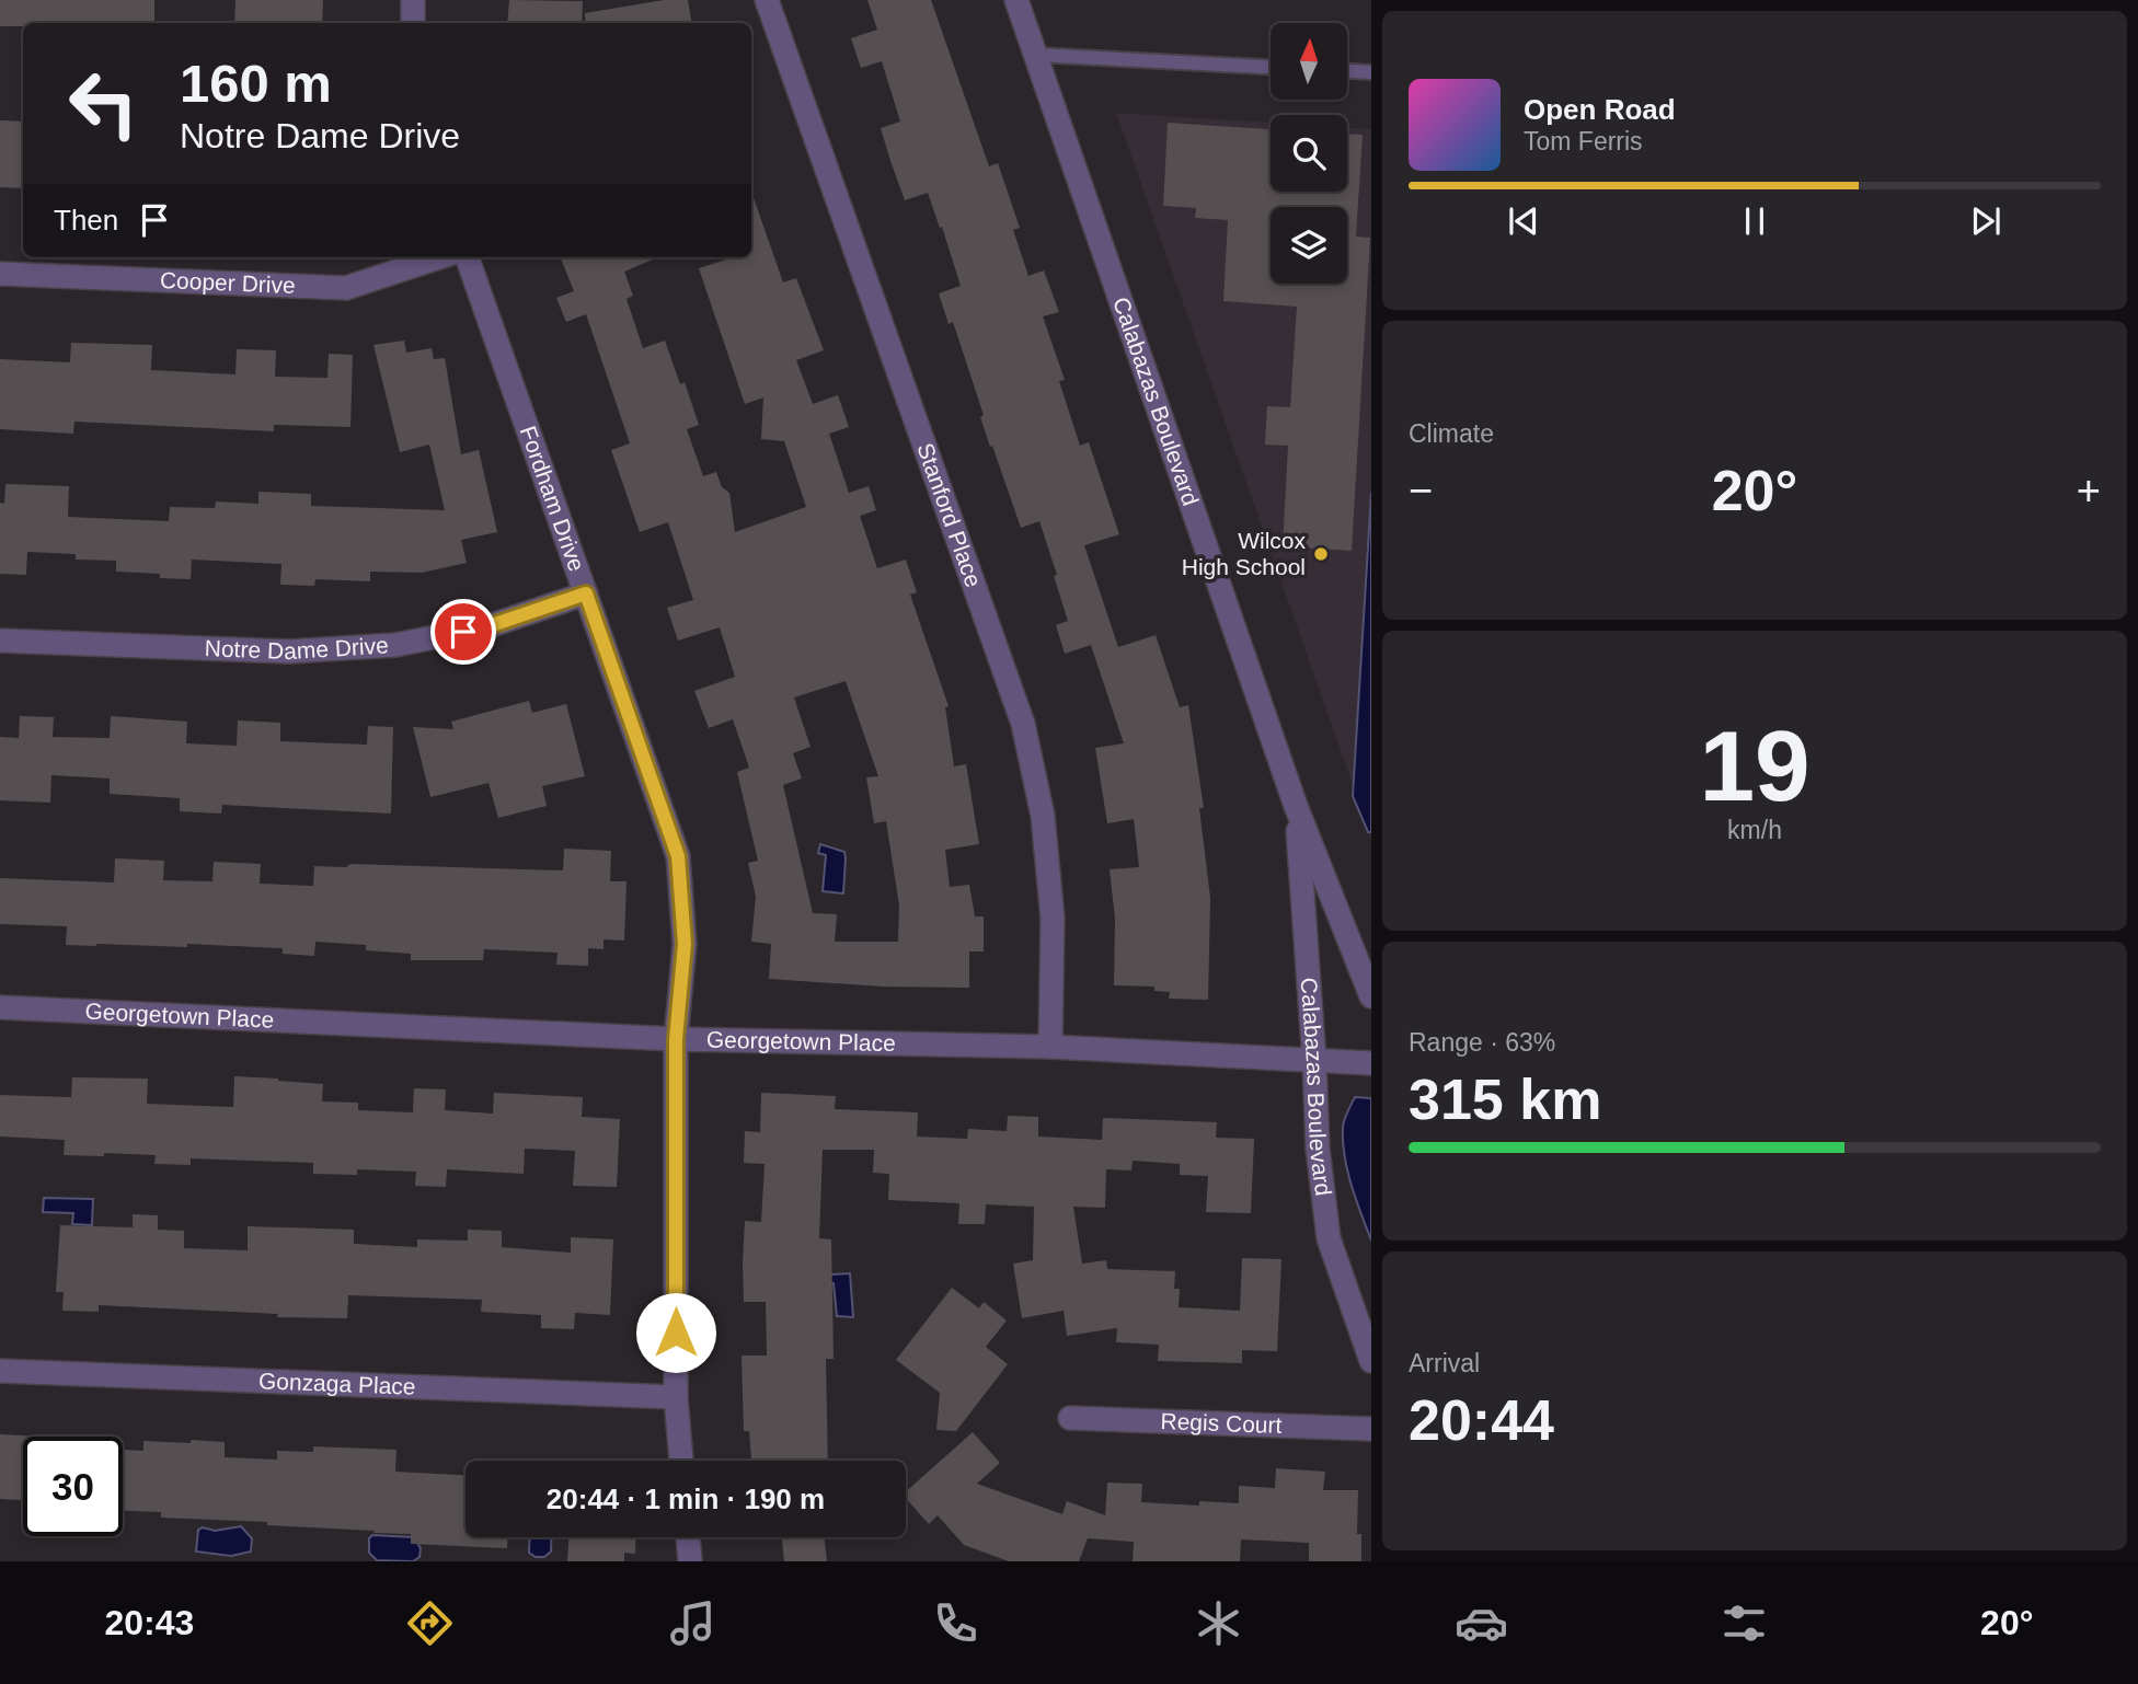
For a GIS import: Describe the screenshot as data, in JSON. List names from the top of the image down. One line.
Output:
{"streets":{"street":["Cooper Drive","Calabazas Boulevard","Fordham Drive","Stanford Place","Notre Dame Drive","Georgetown Place","Gonzaga Place","Regis Court"]},"crossings":[["Calabazas Boulevard","Georgetown Place"],["Fordham Drive","Notre Dame Drive"],["Fordham Drive","Georgetown Place"],["Fordham Drive","Gonzaga Place"],["Stanford Place","Georgetown Place"]],"places":["Wilcox High School"],"north":"top","page":{"turn":["160 m","Notre Dame Drive"],"song":["Open Road","Tom Ferris"],"then":"Then","tile":["Climate",["19","km/h"],["Range · 63%","315 km"],["Arrival","20:44"]],"heat":["−","20°","+"],"limit":"30","trip":"20:44 · 1 min · 190 m","tabs":["20:43","20°"]}}
